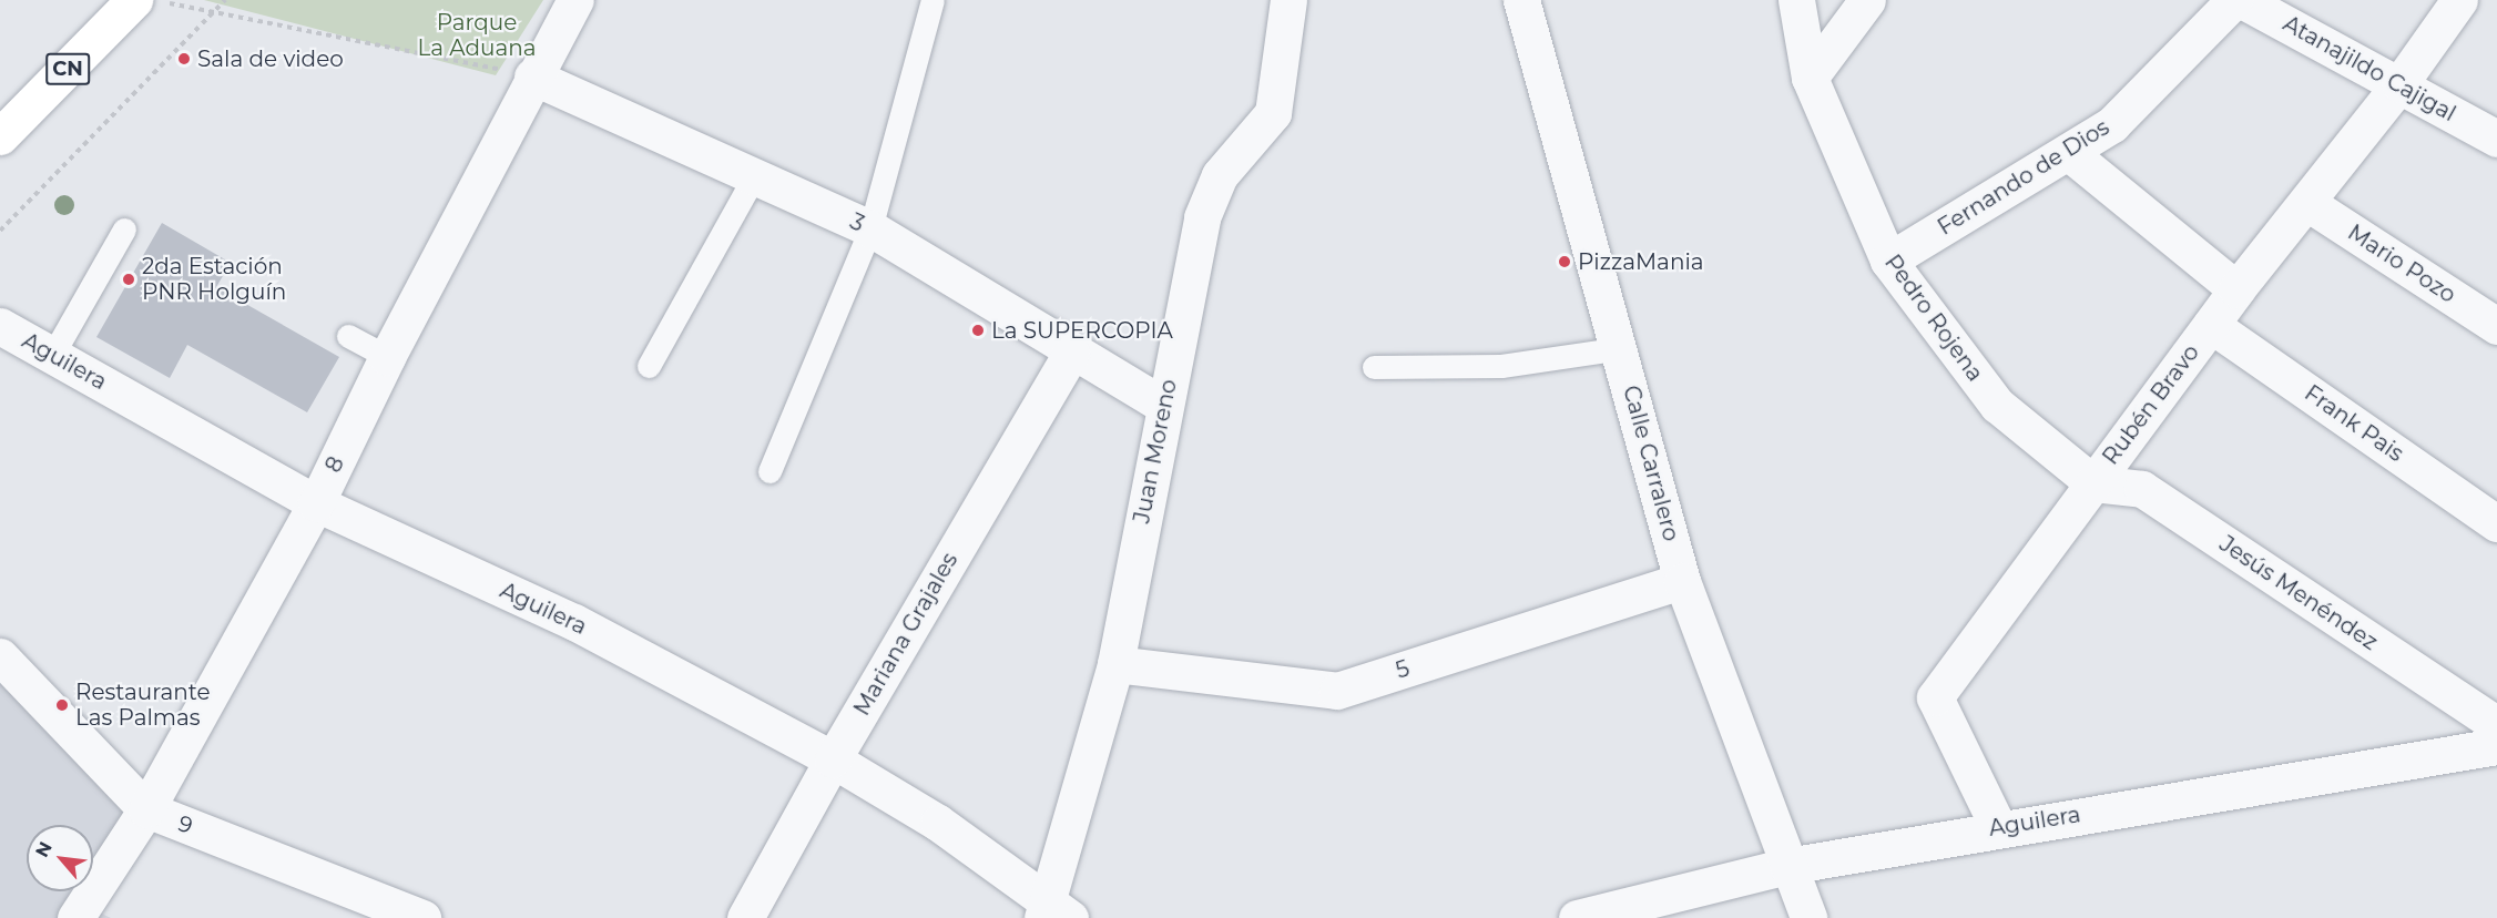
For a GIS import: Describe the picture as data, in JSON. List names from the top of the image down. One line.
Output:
{"streets":{"main road":["CN"],"street":["Atanajildo Cajigal","Fernando de Dios","3","Mario Pozo","Pedro Rojena","Aguilera","Rubén Bravo","Frank Pais","Juan Moreno","Calle Carralero","8","Jesús Menéndez","Mariana Grajales","5","9"]},"crossings":[["Atanajildo Cajigal","Rubén Bravo"],["Fernando de Dios","Pedro Rojena"],["3","Juan Moreno"],["3","8"],["3","Mariana Grajales"],["Mario Pozo","Rubén Bravo"],["Pedro Rojena","Rubén Bravo"],["Pedro Rojena","Jesús Menéndez"],["Aguilera","Rubén Bravo"],["Aguilera","Juan Moreno"],["Aguilera","Calle Carralero"],["Aguilera","8"],["Aguilera","Mariana Grajales"],["Rubén Bravo","Frank Pais"],["Rubén Bravo","Jesús Menéndez"],["Juan Moreno","5"],["Calle Carralero","5"],["8","9"]],"parks":["Parque La Aduana"],"places":["Sala de video","PizzaMania","2da Estación PNR Holguín","La SUPERCOPIA","Restaurante Las Palmas"],"north":"top left"}
